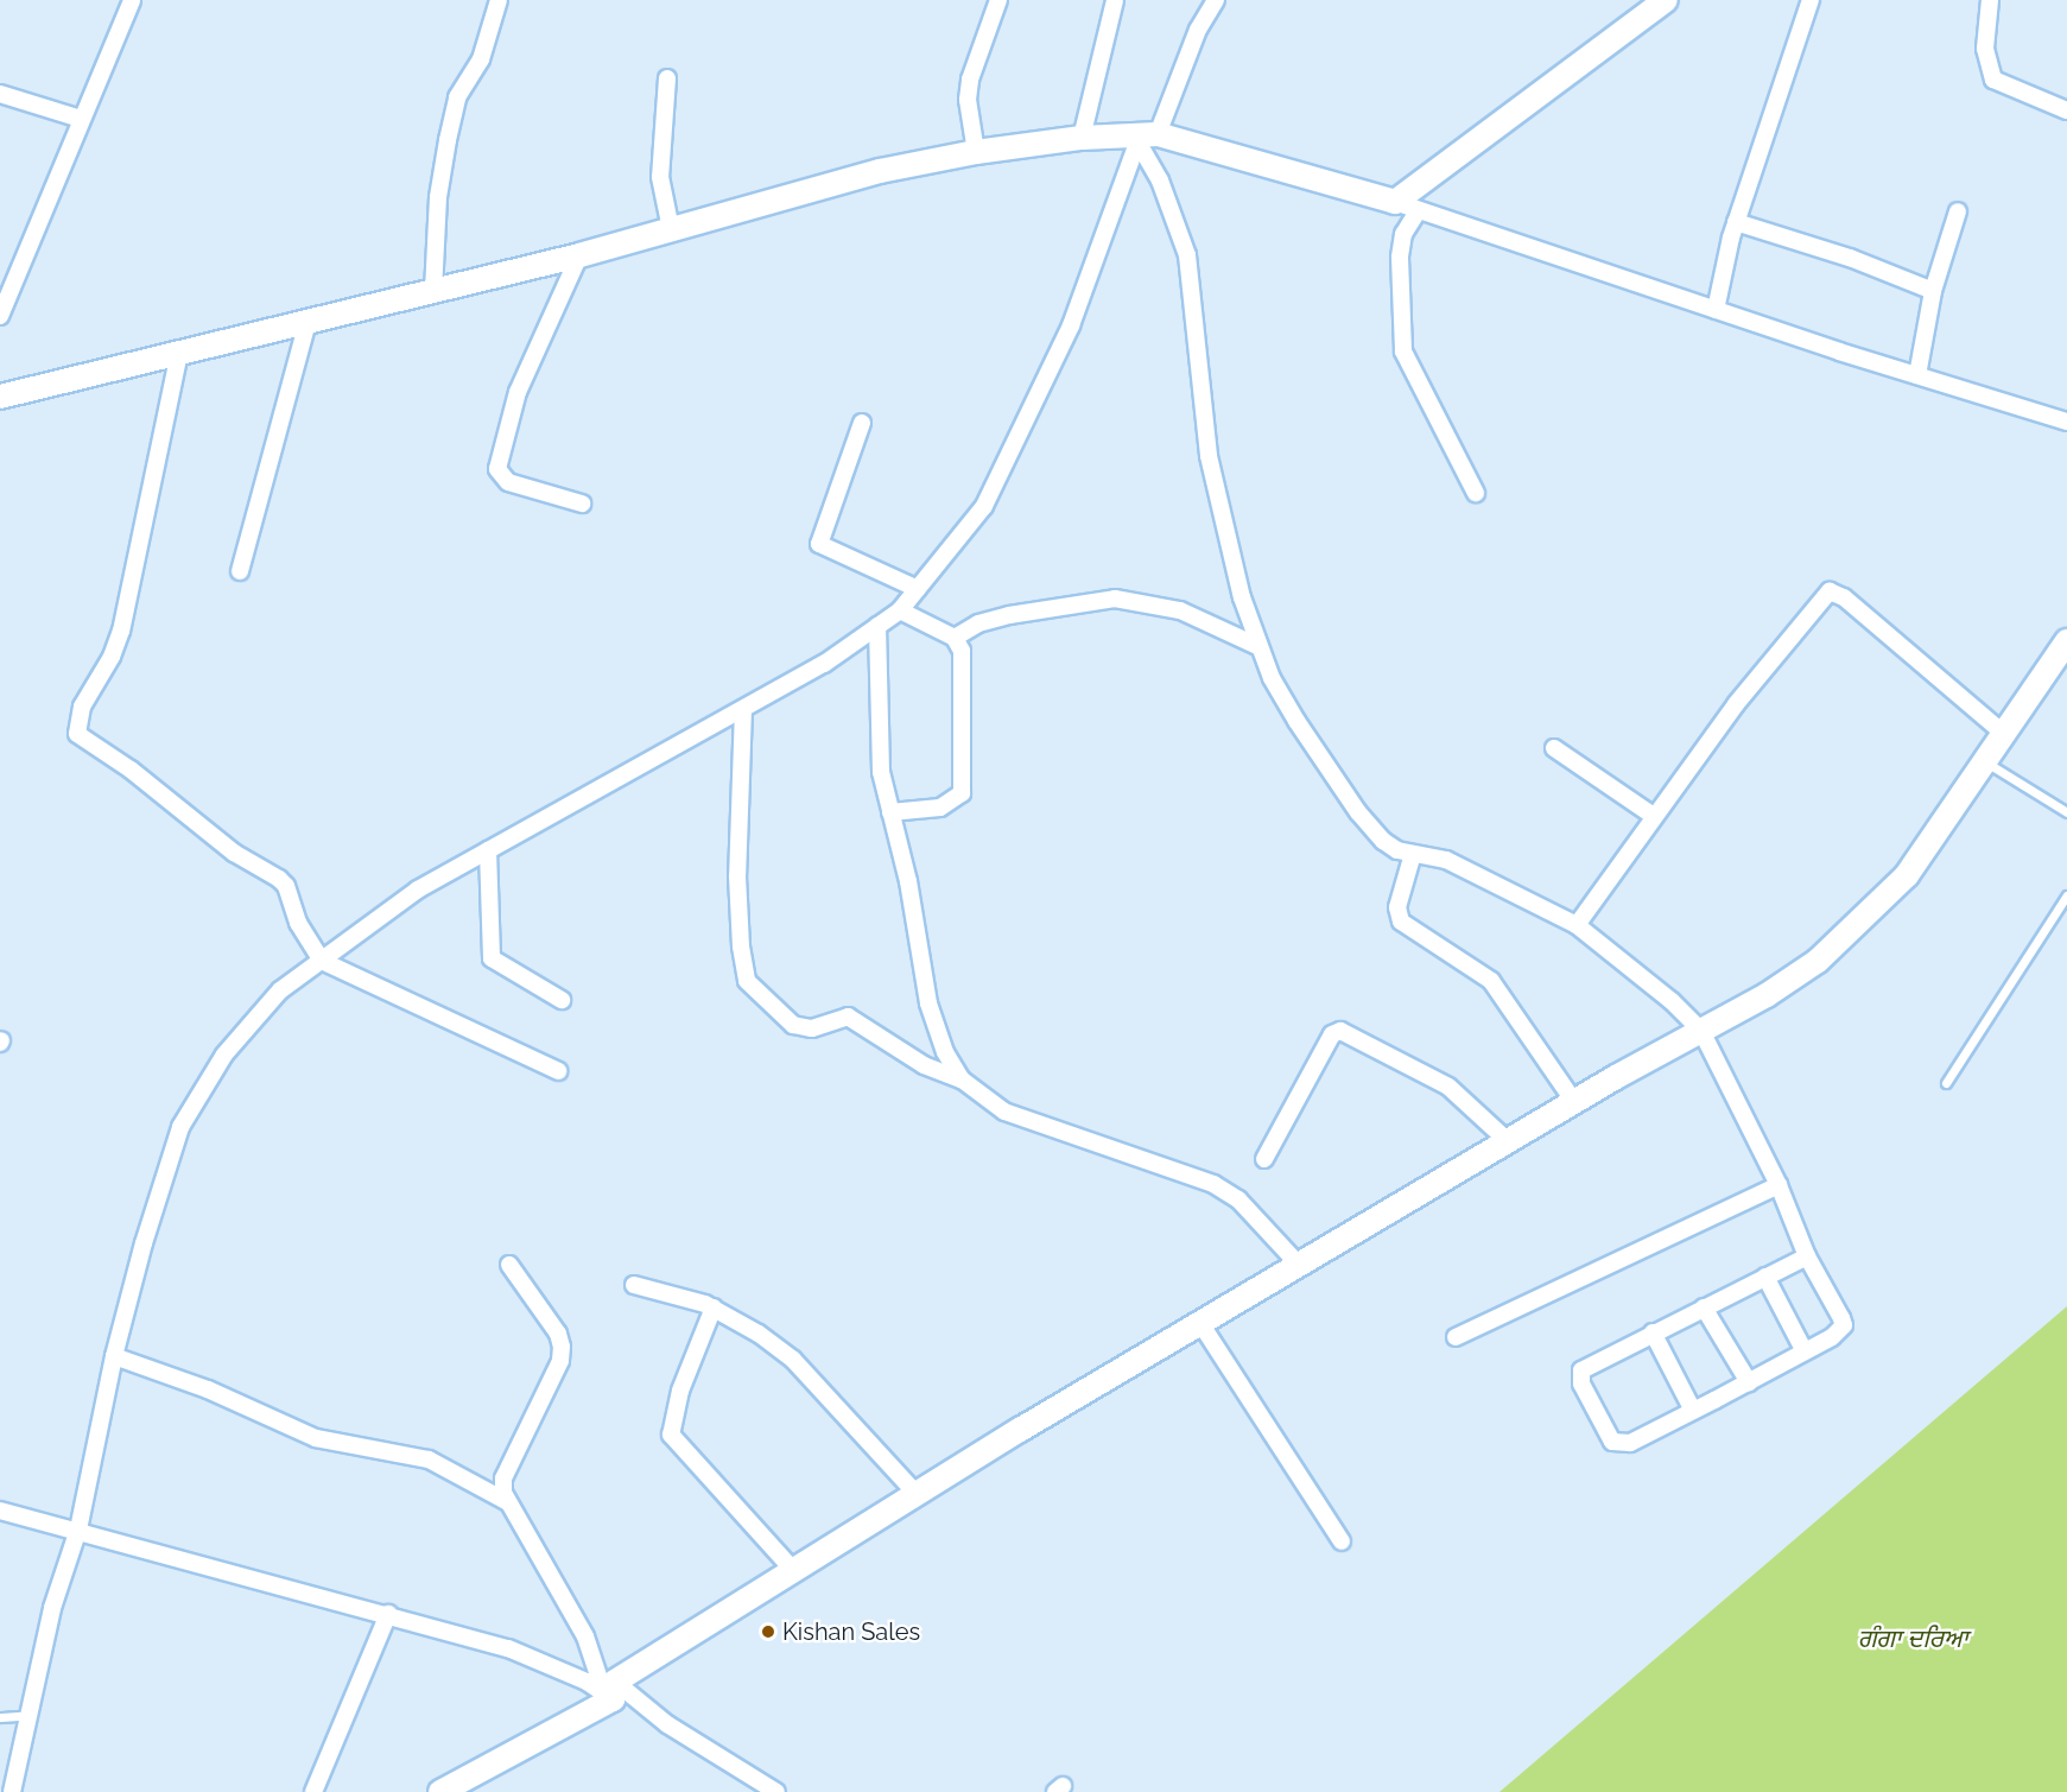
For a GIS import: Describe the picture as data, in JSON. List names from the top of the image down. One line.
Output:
{"water":["ਗੰਗਾ ਦਰਿਆ"],"places":["Kishan Sales"]}
